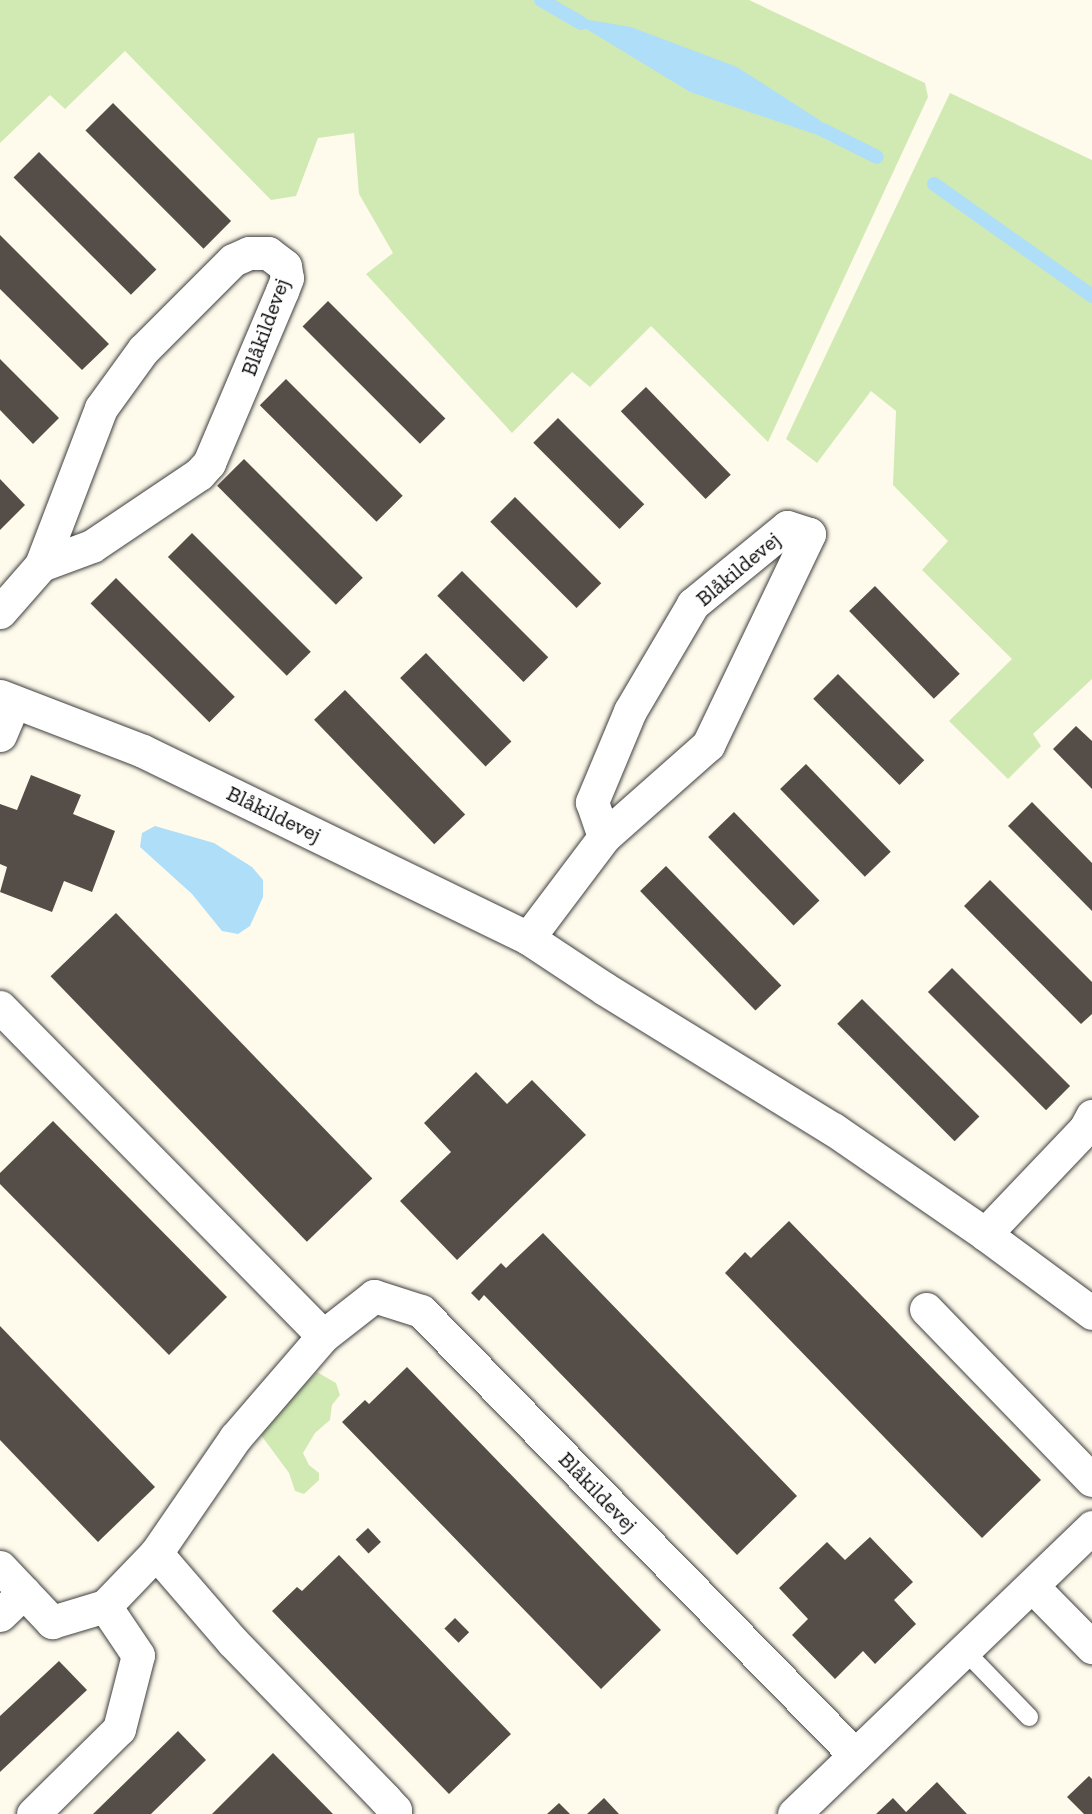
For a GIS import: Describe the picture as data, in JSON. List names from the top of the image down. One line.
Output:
{"streets":{"street":["Blåkildevej"]}}
